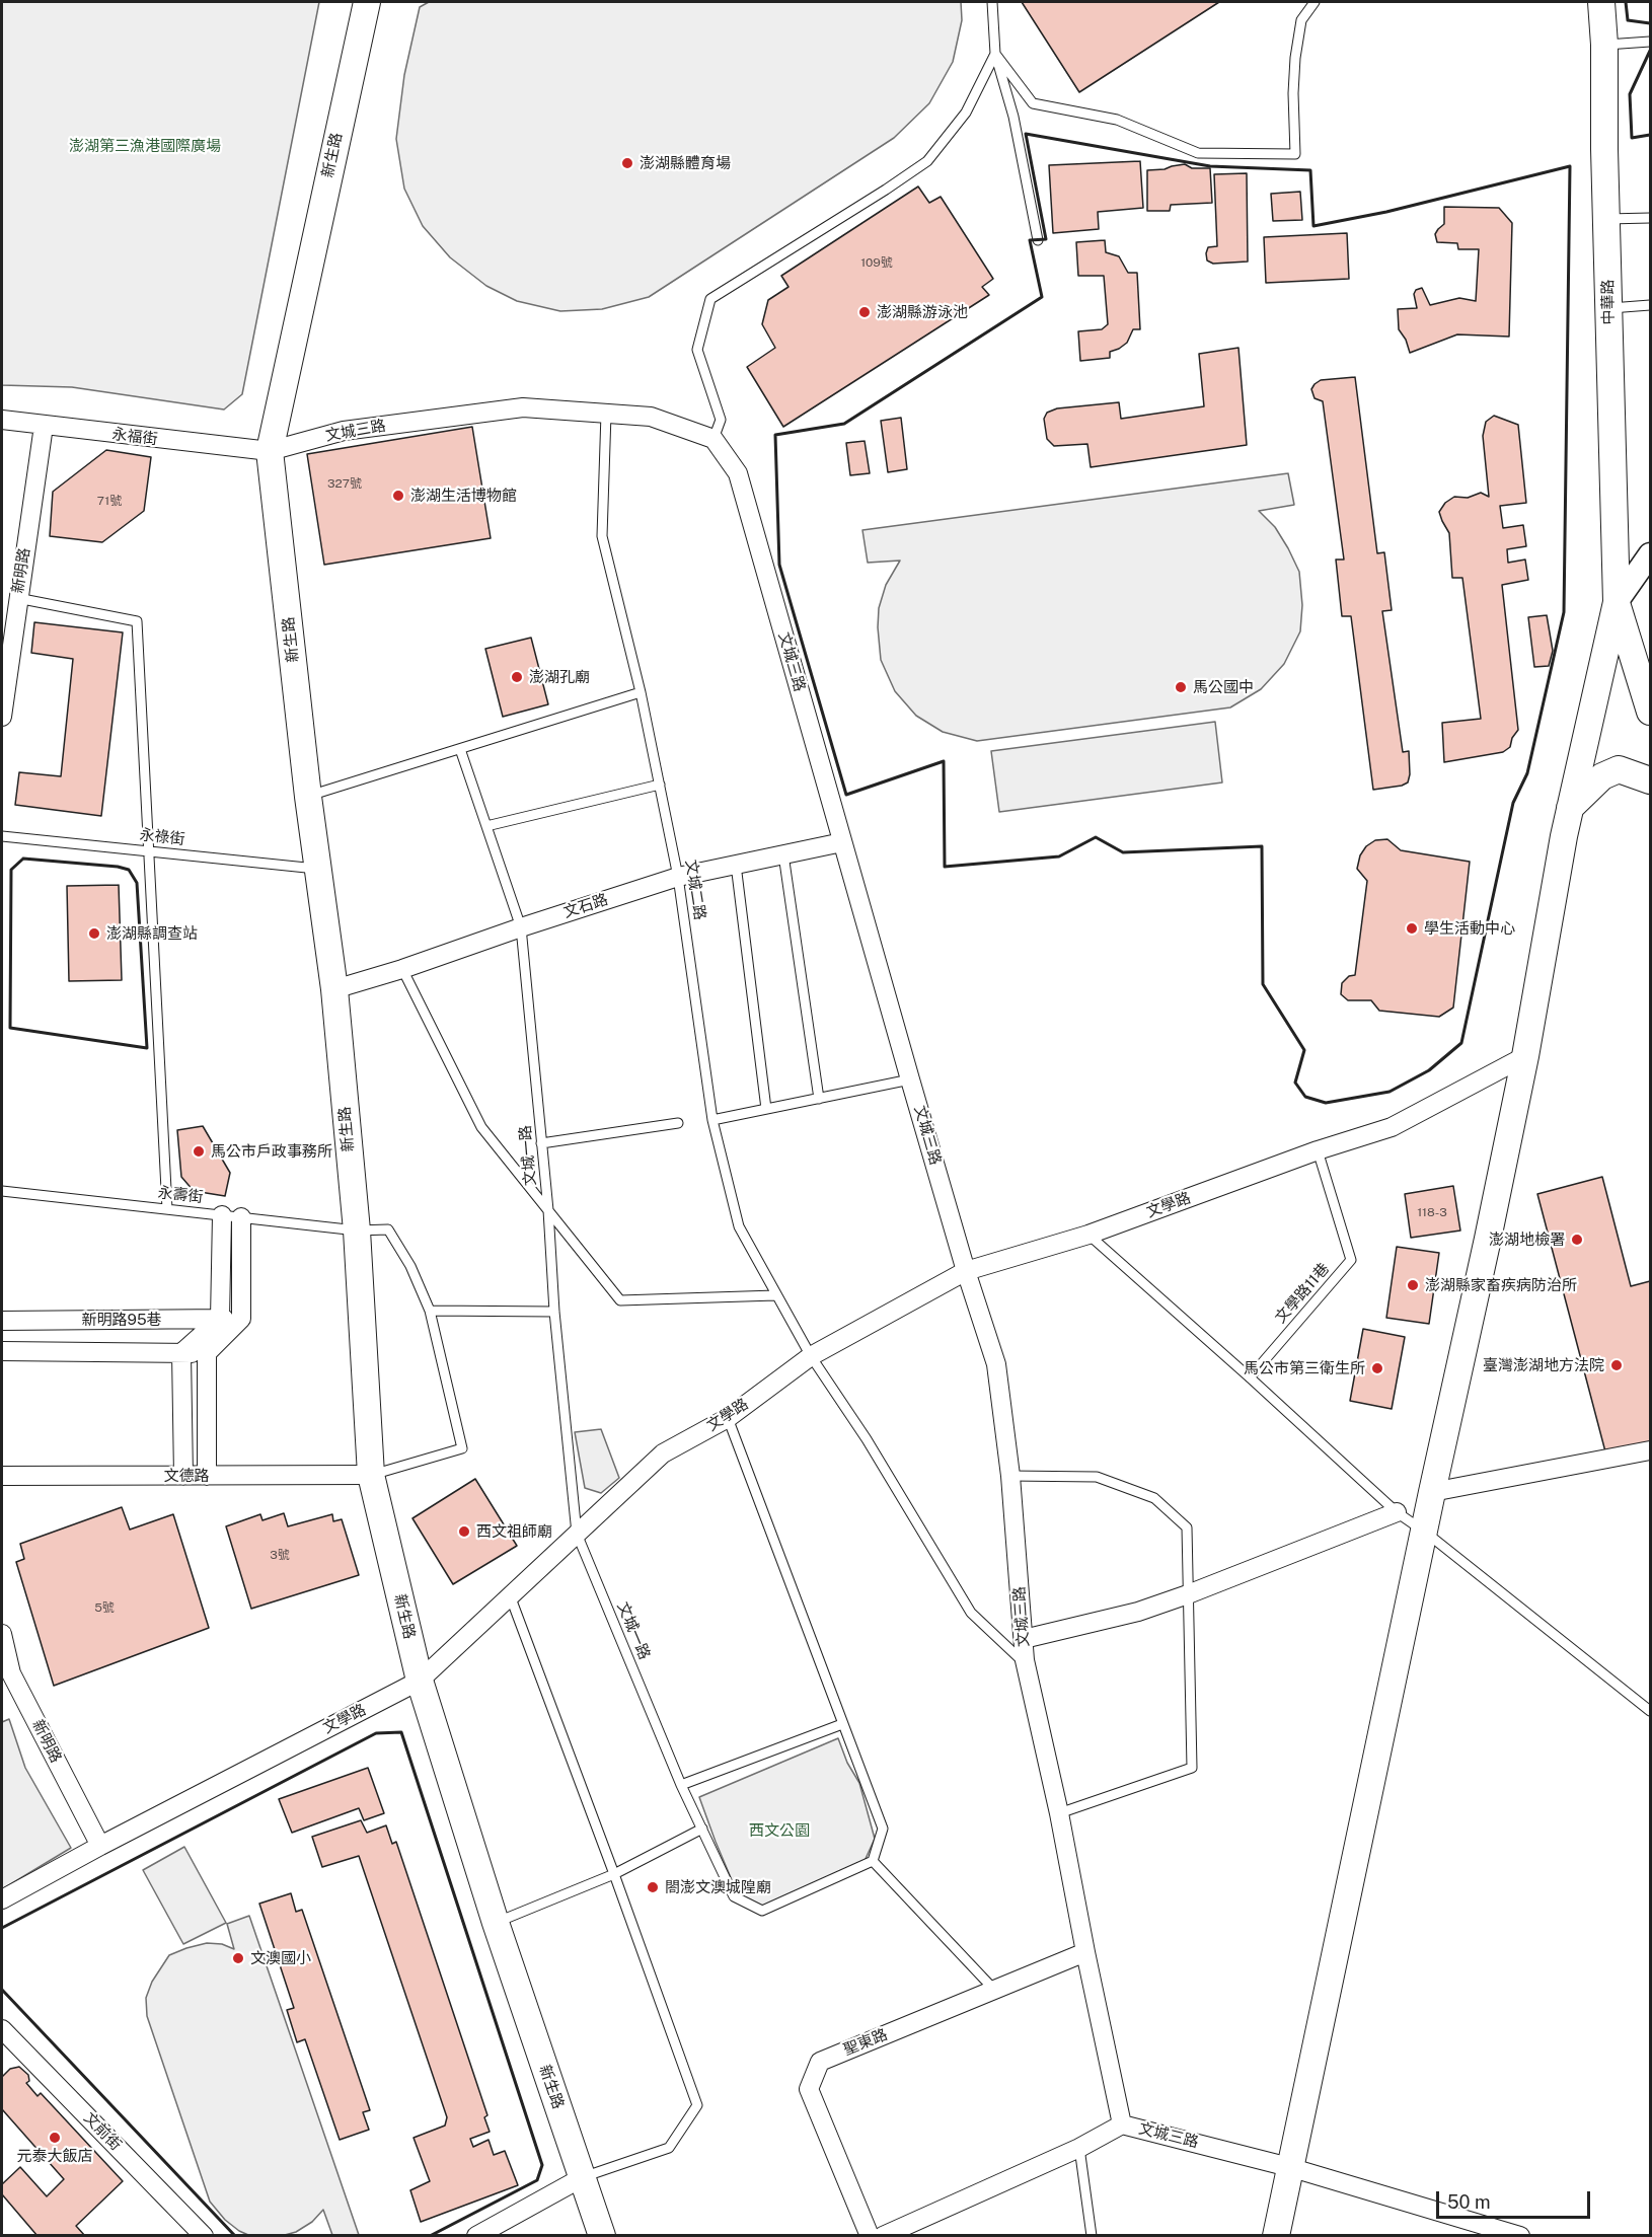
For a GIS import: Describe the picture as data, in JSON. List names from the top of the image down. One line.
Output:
{"streets":{"main road":["新生路","中華路"],"street":["文城三路","永福街","新明路","文石路","文學路","新明路95巷","文德路","聖東路","文前街"],"lane":["永祿街","文城二路","文城一路","永壽街","文學路11巷"]},"crossings":[["新生路","文城三路"],["新生路","永福街"],["新生路","永祿街"],["新生路","文石路"],["新生路","永壽街"],["新生路","文學路"],["新生路","文德路"],["文城三路","永福街"],["文城三路","文城二路"],["文城三路","文石路"],["文城三路","文學路"],["文城三路","聖東路"],["永福街","新明路"],["新明路","文學路"],["文城二路","文石路"],["文城二路","文學路"],["文石路","文城一路"],["文城一路","文學路"],["文學路","文學路11巷"]],"parks":["澎湖第三漁港國際廣場","西文公園"],"places":["澎湖縣體育場","澎湖縣游泳池","澎湖生活博物館","澎湖孔廟","馬公國中","學生活動中心","澎湖縣調查站","馬公市戶政事務所","澎湖地檢署","澎湖縣家畜疾病防治所","臺灣澎湖地方法院","馬公市第三衛生所","西文祖師廟","閤澎文澳城隍廟","文澳國小","元泰大飯店"],"house_numbers":["109號","327號","71號","118-3","3號","5號"],"scale_bar":"50 m"}
